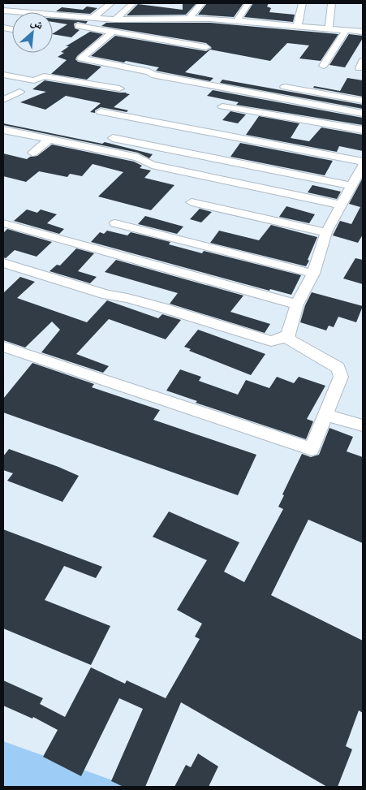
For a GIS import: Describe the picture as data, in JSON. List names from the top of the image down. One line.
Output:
{"north":"top right"}
